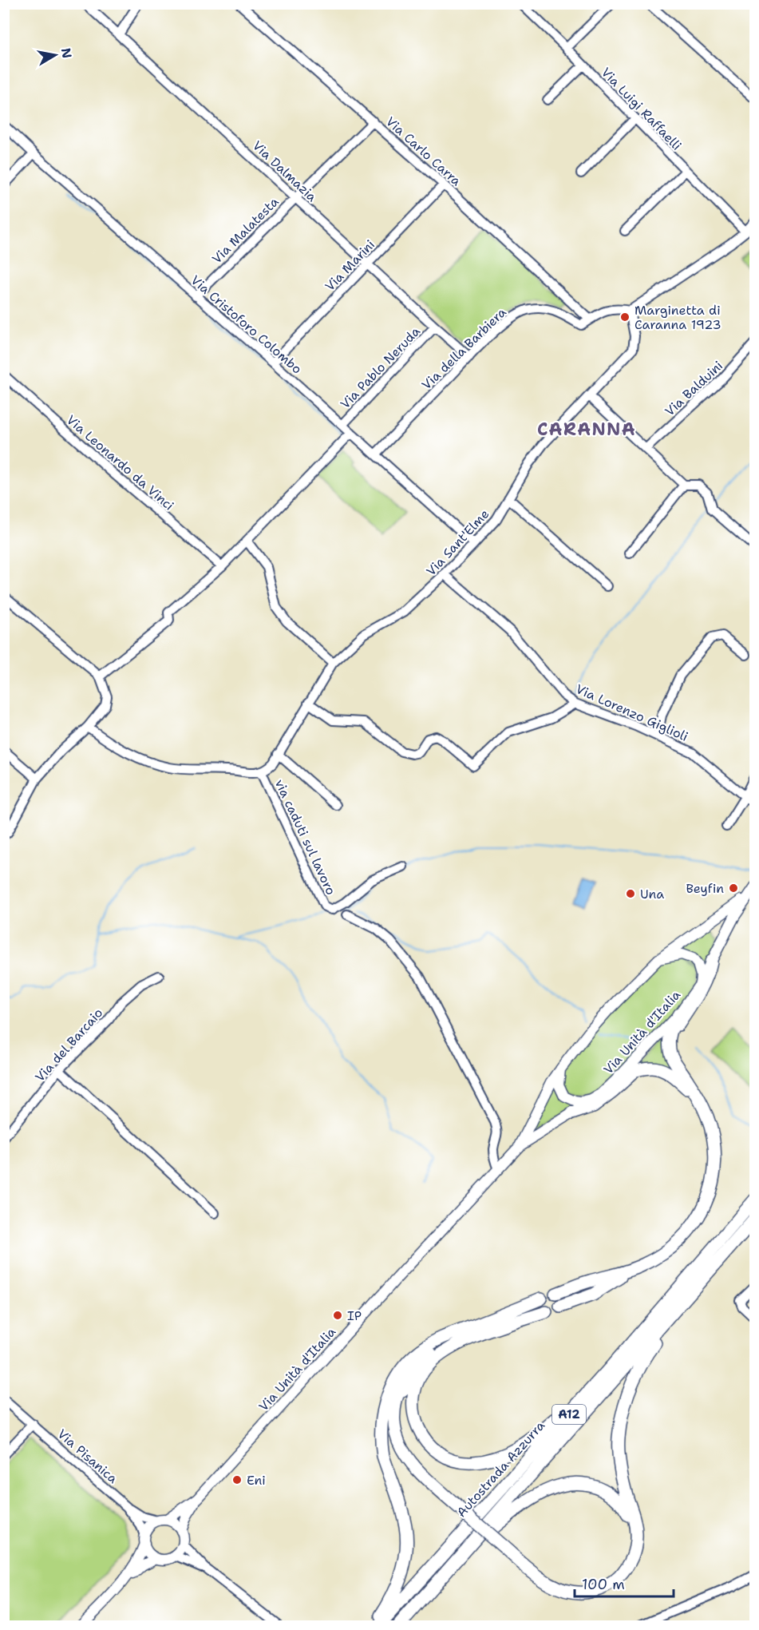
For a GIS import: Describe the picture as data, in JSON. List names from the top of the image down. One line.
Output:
{"streets":{"highway":["A12","Autostrada Azzurra"],"main road":["Via Unità d'Italia"],"street":["Via Luigi Raffaelli","Via Carlo Carra","Via Dalmazia","Via Malatesta","Via Marini","Via Cristoforo Colombo","Via della Barbiera","Via Pablo Neruda","Via Balduini","Via Leonardo da Vinci","Via Sant'Elme","Via Lorenzo Giglioli","via caduti sul lavoro","Via del Barcaio","Via Pisanica"]},"crossings":[["Via Carlo Carra","Via Malatesta"],["Via Carlo Carra","Via Marini"],["Via Carlo Carra","Via della Barbiera"],["Via Dalmazia","Via Malatesta"],["Via Dalmazia","Via Marini"],["Via Dalmazia","Via della Barbiera"],["Via Dalmazia","Via Pablo Neruda"],["Via Malatesta","Via Cristoforo Colombo"],["Via Marini","Via Cristoforo Colombo"],["Via Cristoforo Colombo","Via della Barbiera"],["Via Cristoforo Colombo","Via Pablo Neruda"],["Via Cristoforo Colombo","Via Sant'Elme"],["Via della Barbiera","Via Sant'Elme"],["Via Sant'Elme","Via Lorenzo Giglioli"],["Via Sant'Elme","via caduti sul lavoro"],["Via Unità d'Italia","Via Pisanica"]],"districts":["CARANNA"],"places":["Marginetta di Caranna 1923","Beyfin","Una","IP","Eni"],"scale_bar":"100 m","north":"right"}
